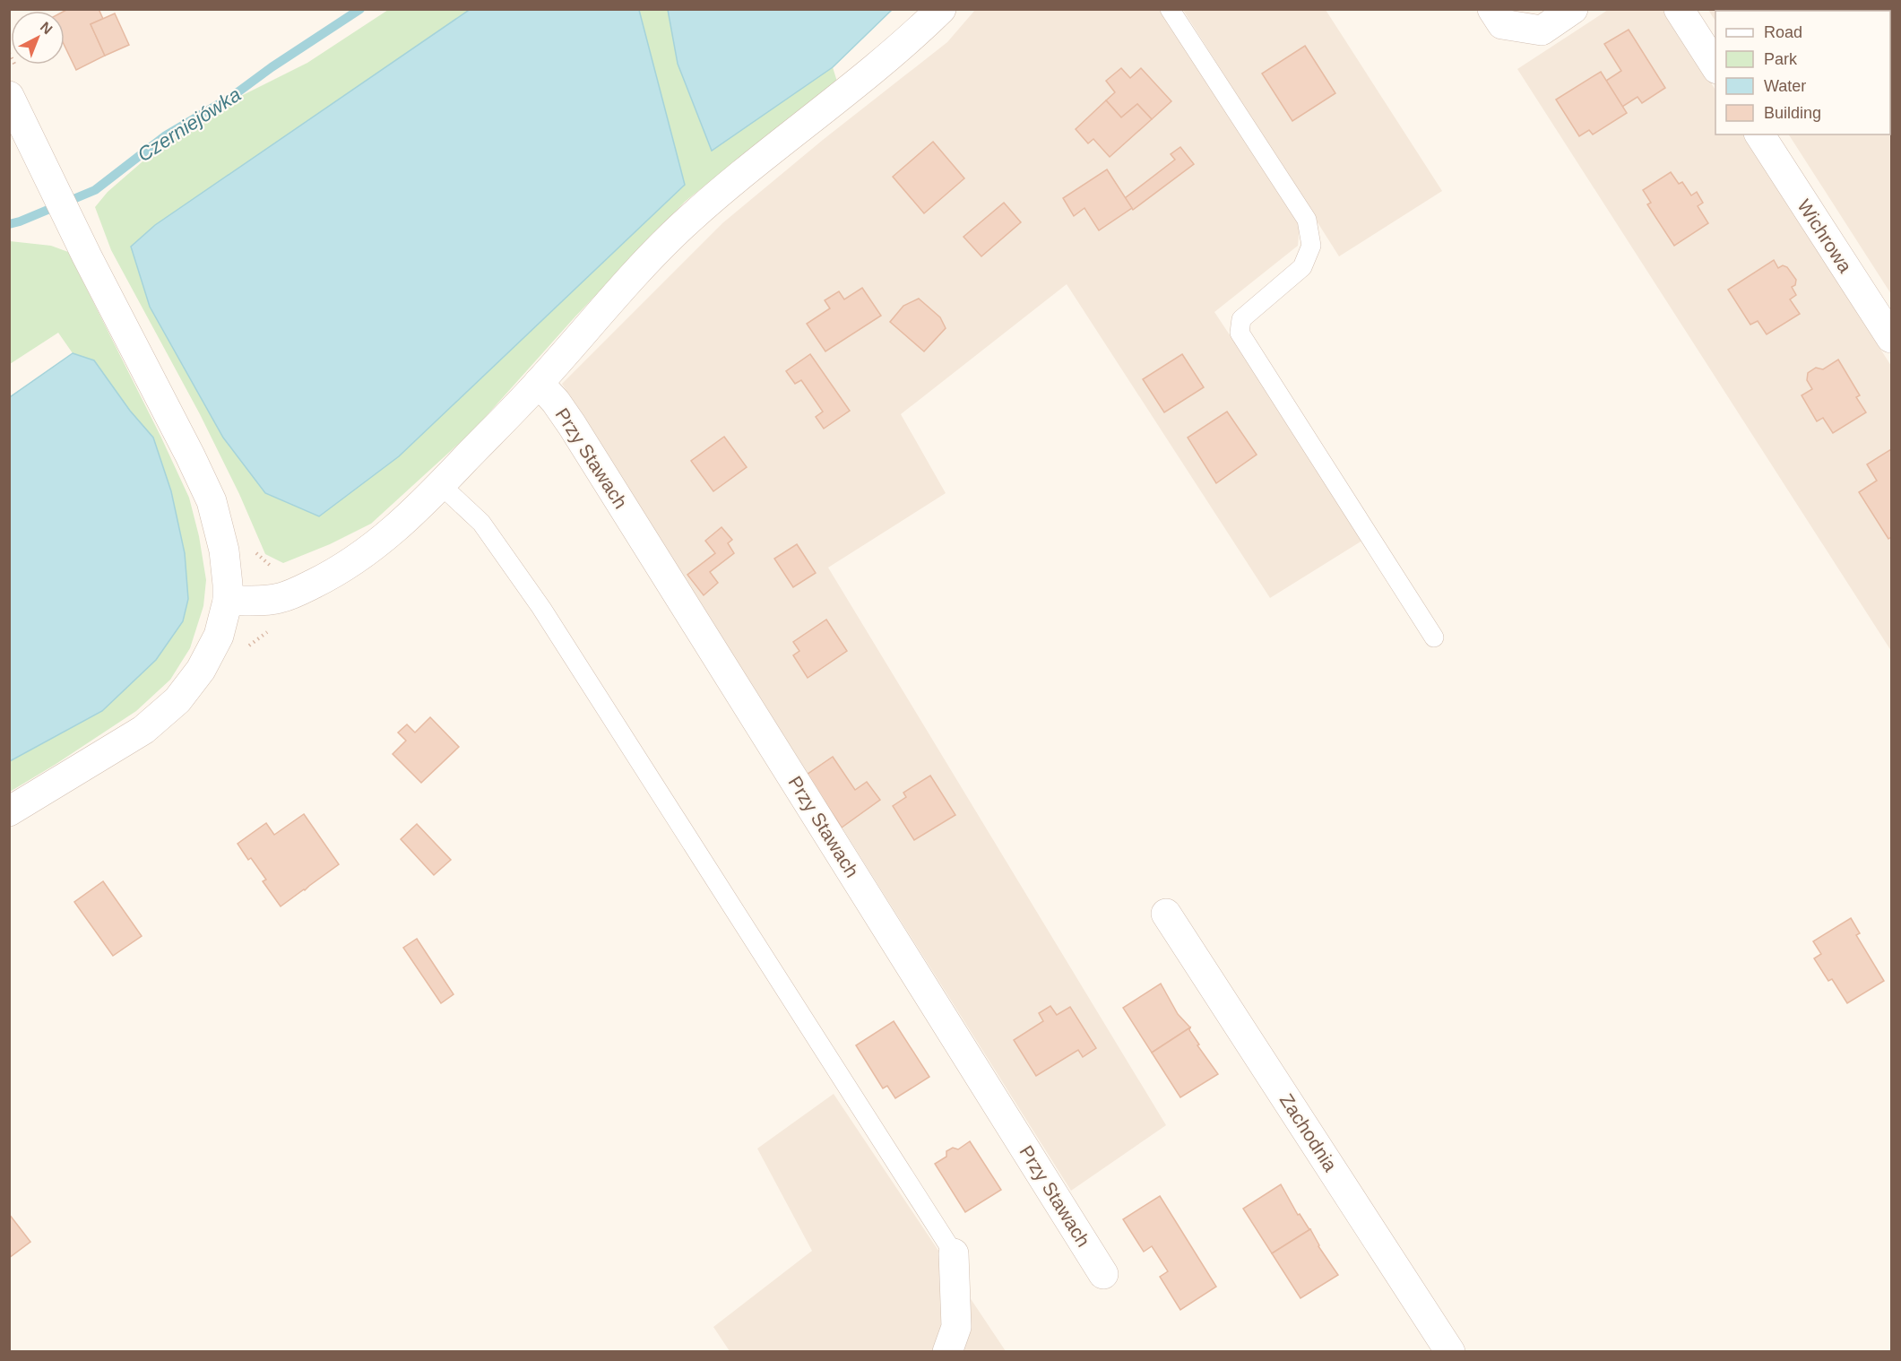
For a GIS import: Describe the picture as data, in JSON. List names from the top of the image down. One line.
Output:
{"streets":{"street":["Wichrowa","Przy Stawach","Zachodnia"]},"water":["Czerniejówka"],"legend":["Road","Park","Water","Building"],"north":"top right"}
